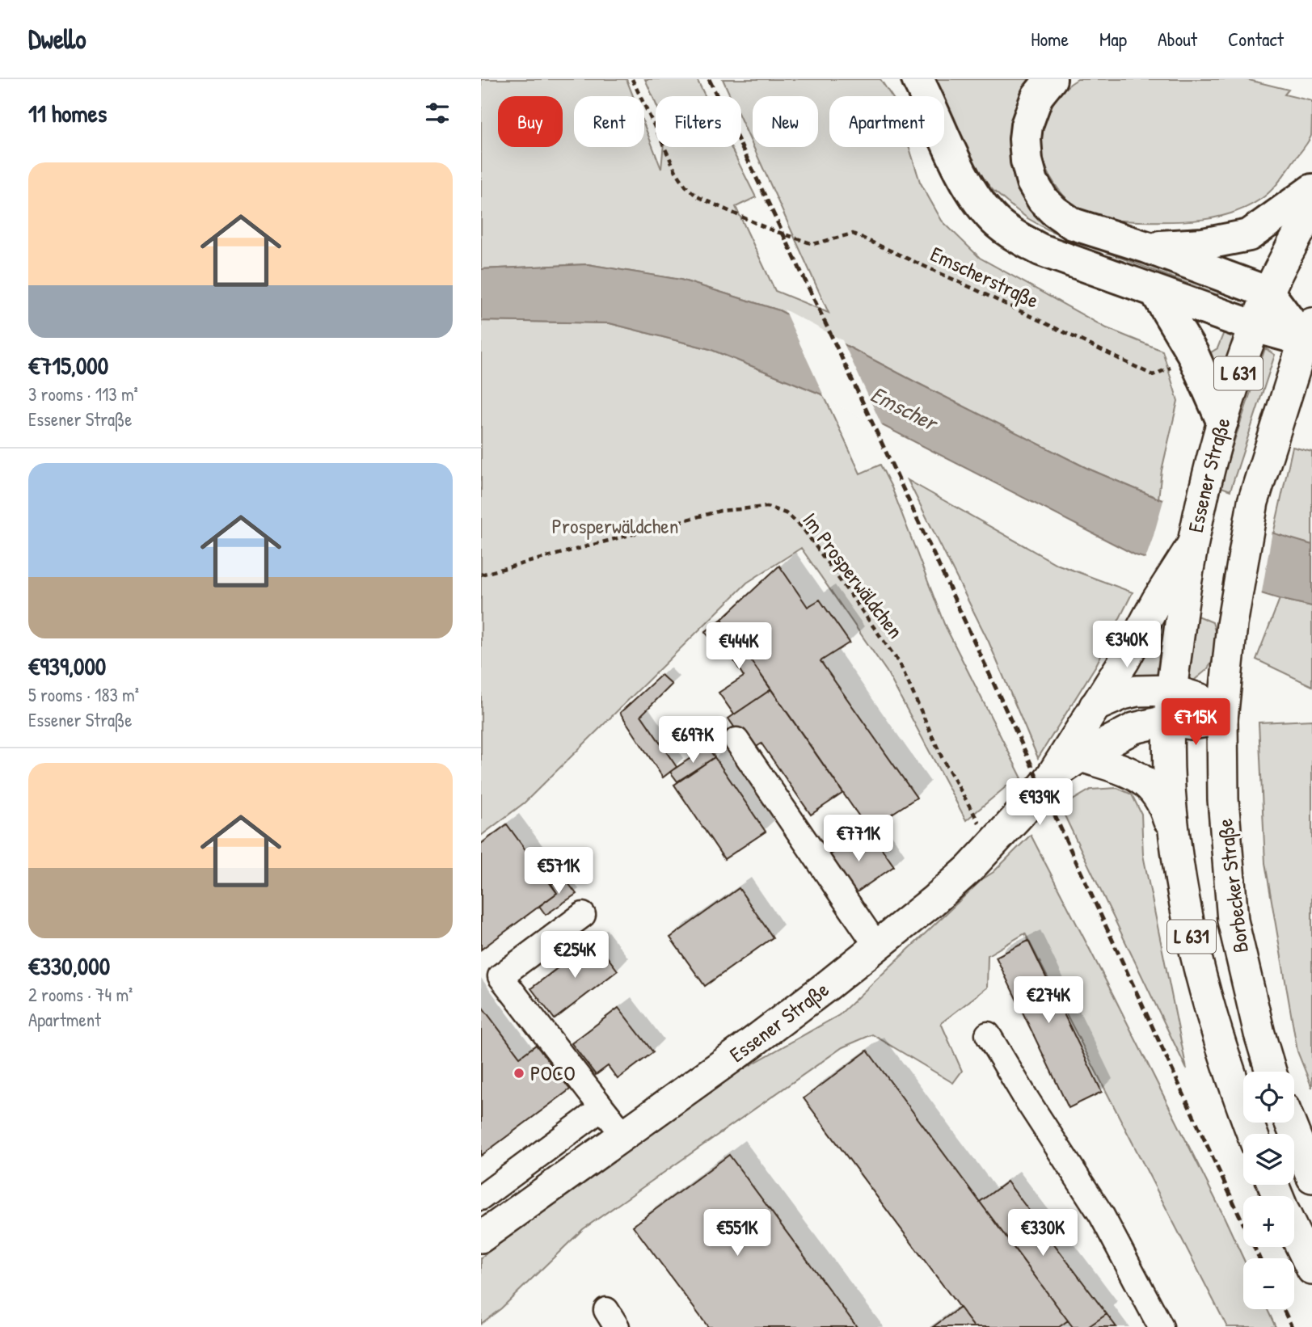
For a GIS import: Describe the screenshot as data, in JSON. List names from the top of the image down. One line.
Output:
{"streets":{"main road":["L 631","Essener Straße","Borbecker Straße"],"path":["Emscherstraße","Im Prosperwäldchen"]},"crossings":[["L 631","Essener Straße"],["L 631","Borbecker Straße"],["Essener Straße","Im Prosperwäldchen"],["Essener Straße","Borbecker Straße"]],"water":["Emscher"],"parks":["Prosperwäldchen"],"places":["POCO"],"page":{"header":"Dwello","nav":["Home","Map","About","Contact"],"heading":"11 homes","chip":["Buy","Rent","Filters","New","Apartment"],"list":[{"name":"€715,000","note":"3 rooms · 113 m² · Essener Straße"},{"name":"€939,000","note":"5 rooms · 183 m² · Essener Straße"},{"name":"€330,000","note":"2 rooms · 74 m² · Apartment"}],"price":["€340K","€444K","€715K","€697K","€939K","€771K","€571K","€254K","€274K","€551K","€330K"],"map_buttons":["+","−"]}}
